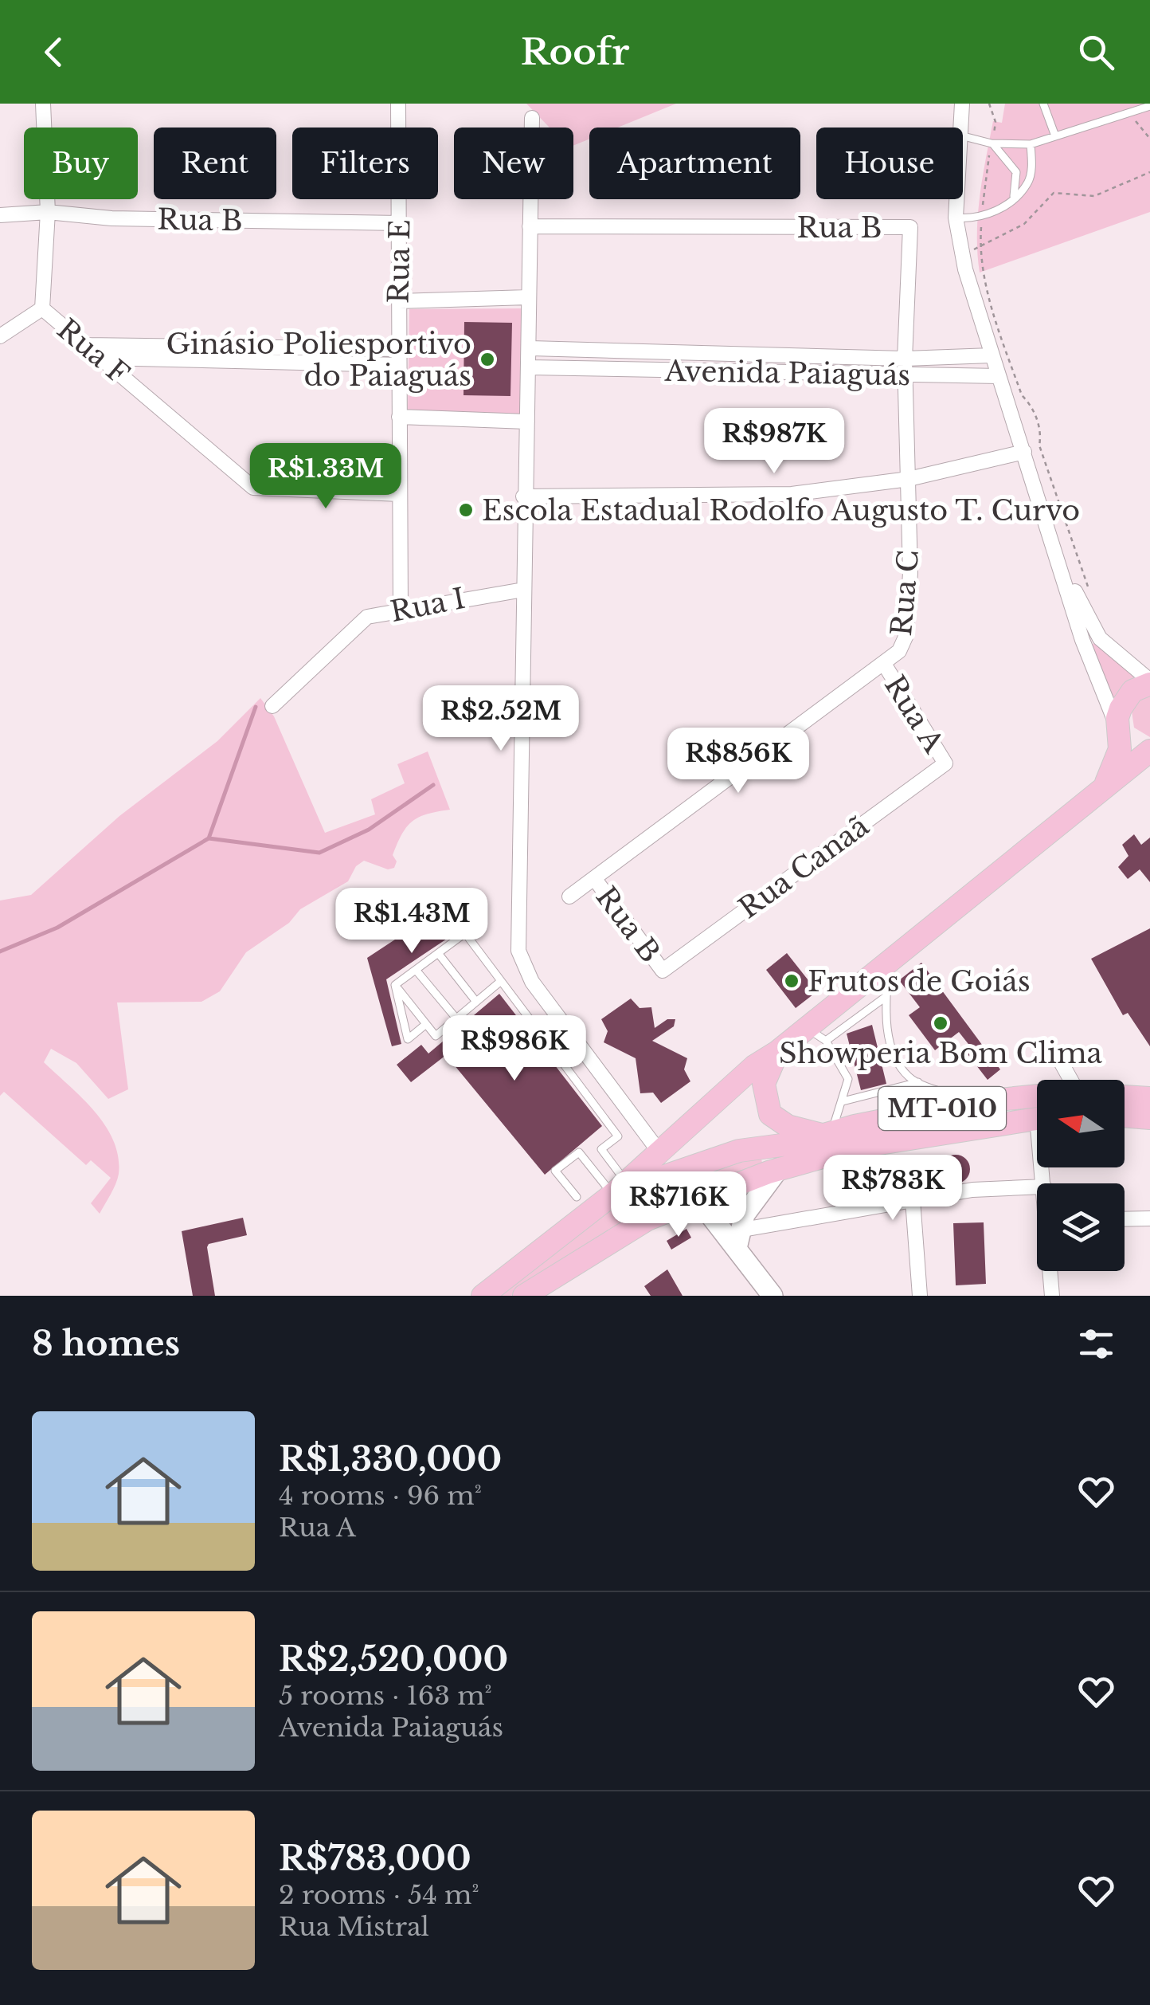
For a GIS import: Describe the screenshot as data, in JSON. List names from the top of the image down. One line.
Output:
{"streets":{"main road":["MT-010"],"street":["Rua B","Rua E","Rua F","Avenida Paiaguás","Rua C","Rua I","Rua A","Rua Canaã"]},"crossings":[["Rua B","Rua E"],["Rua B","Rua C"],["Rua B","Rua Canaã"],["Rua E","Rua F"],["Rua E","Rua I"],["Avenida Paiaguás","Rua C"],["Rua C","Rua A"],["Rua A","Rua Canaã"]],"places":["Ginásio Poliesportivo do Paiaguás","Escola Estadual Rodolfo Augusto T. Curvo","Frutos de Goiás","Showperia Bom Clima"],"north":"left","page":{"header":"Roofr","chip":["Buy","Rent","Filters","New","Apartment","House"],"price":["R$987K","R$1.33M","R$2.52M","R$856K","R$1.43M","R$986K","R$783K","R$716K"],"heading":"8 homes","list":[{"name":"R$1,330,000","note":"4 rooms · 96 m² · Rua A"},{"name":"R$2,520,000","note":"5 rooms · 163 m² · Avenida Paiaguás"},{"name":"R$783,000","note":"2 rooms · 54 m² · Rua Mistral"}]}}
